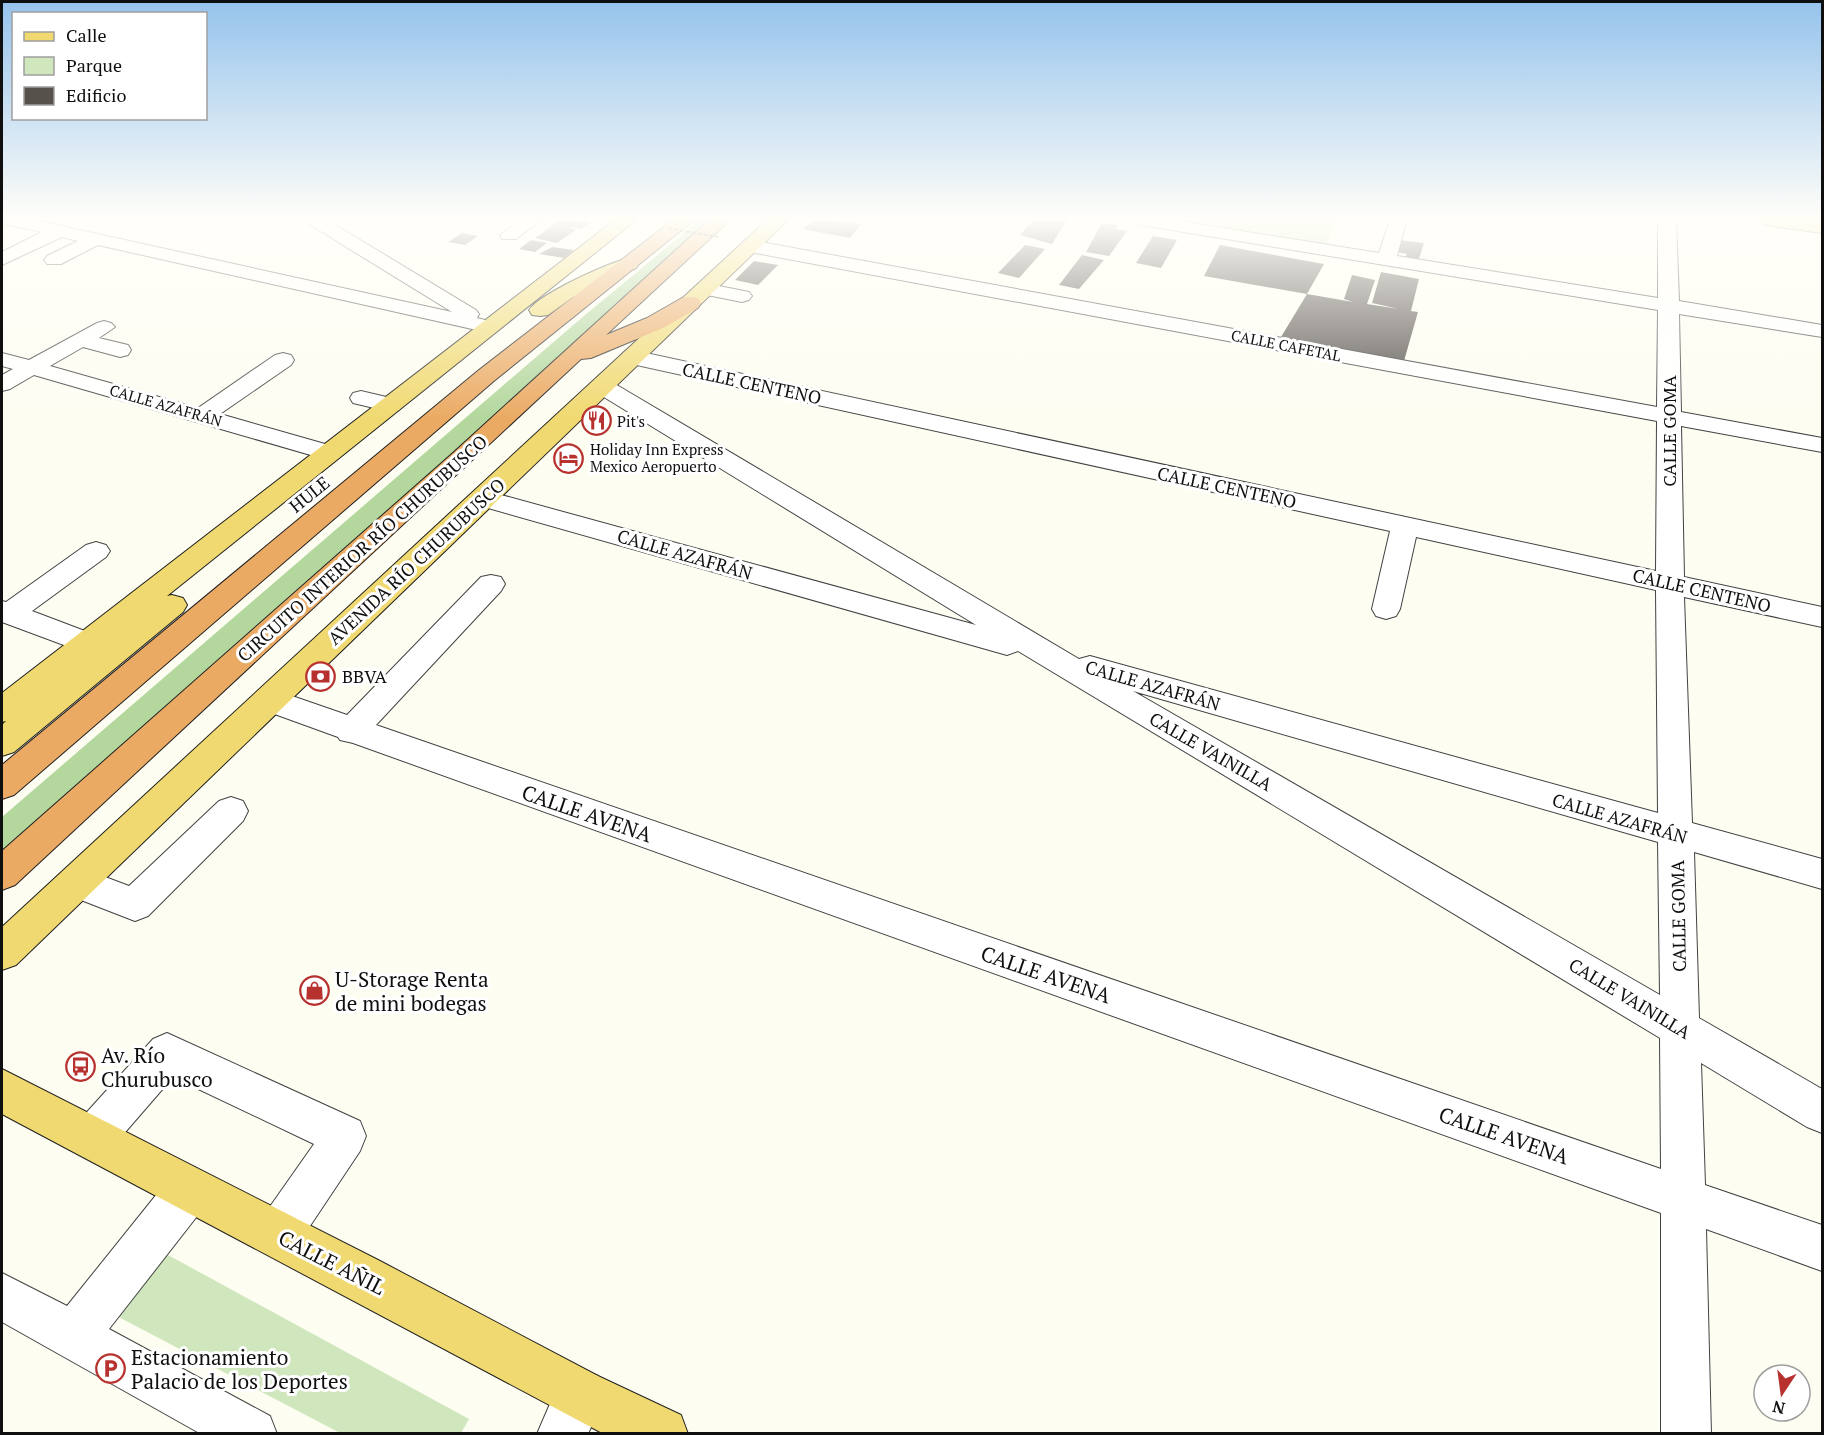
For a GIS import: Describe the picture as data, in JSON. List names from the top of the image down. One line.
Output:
{"streets":{"highway":["CIRCUITO INTERIOR RÍO CHURUBUSCO"],"main road":["HULE","AVENIDA RÍO CHURUBUSCO","CALLE AÑIL"],"street":["CALLE CAFETAL","CALLE CENTENO","CALLE AZAFRÁN","CALLE GOMA","CALLE VAINILLA","CALLE AVENA"]},"crossings":[["CALLE CAFETAL","CALLE GOMA"],["CALLE CENTENO","CALLE GOMA"],["CALLE CENTENO","AVENIDA RÍO CHURUBUSCO"],["CALLE AZAFRÁN","CALLE GOMA"],["CALLE AZAFRÁN","AVENIDA RÍO CHURUBUSCO"],["CALLE AZAFRÁN","CALLE VAINILLA"],["CALLE GOMA","CALLE VAINILLA"],["CALLE GOMA","CALLE AVENA"],["AVENIDA RÍO CHURUBUSCO","CALLE VAINILLA"],["AVENIDA RÍO CHURUBUSCO","CALLE AVENA"]],"places":{"restaurant":["Pit's"],"hotel":["Holiday Inn Express Mexico Aeropuerto"],"bank":["BBVA"],"shop":["U-Storage Renta de mini bodegas"],"bus stop":["Av. Río Churubusco"],"parking":["Estacionamiento Palacio de los Deportes"]},"legend":["Calle","Parque","Edificio"],"north":"bottom"}
